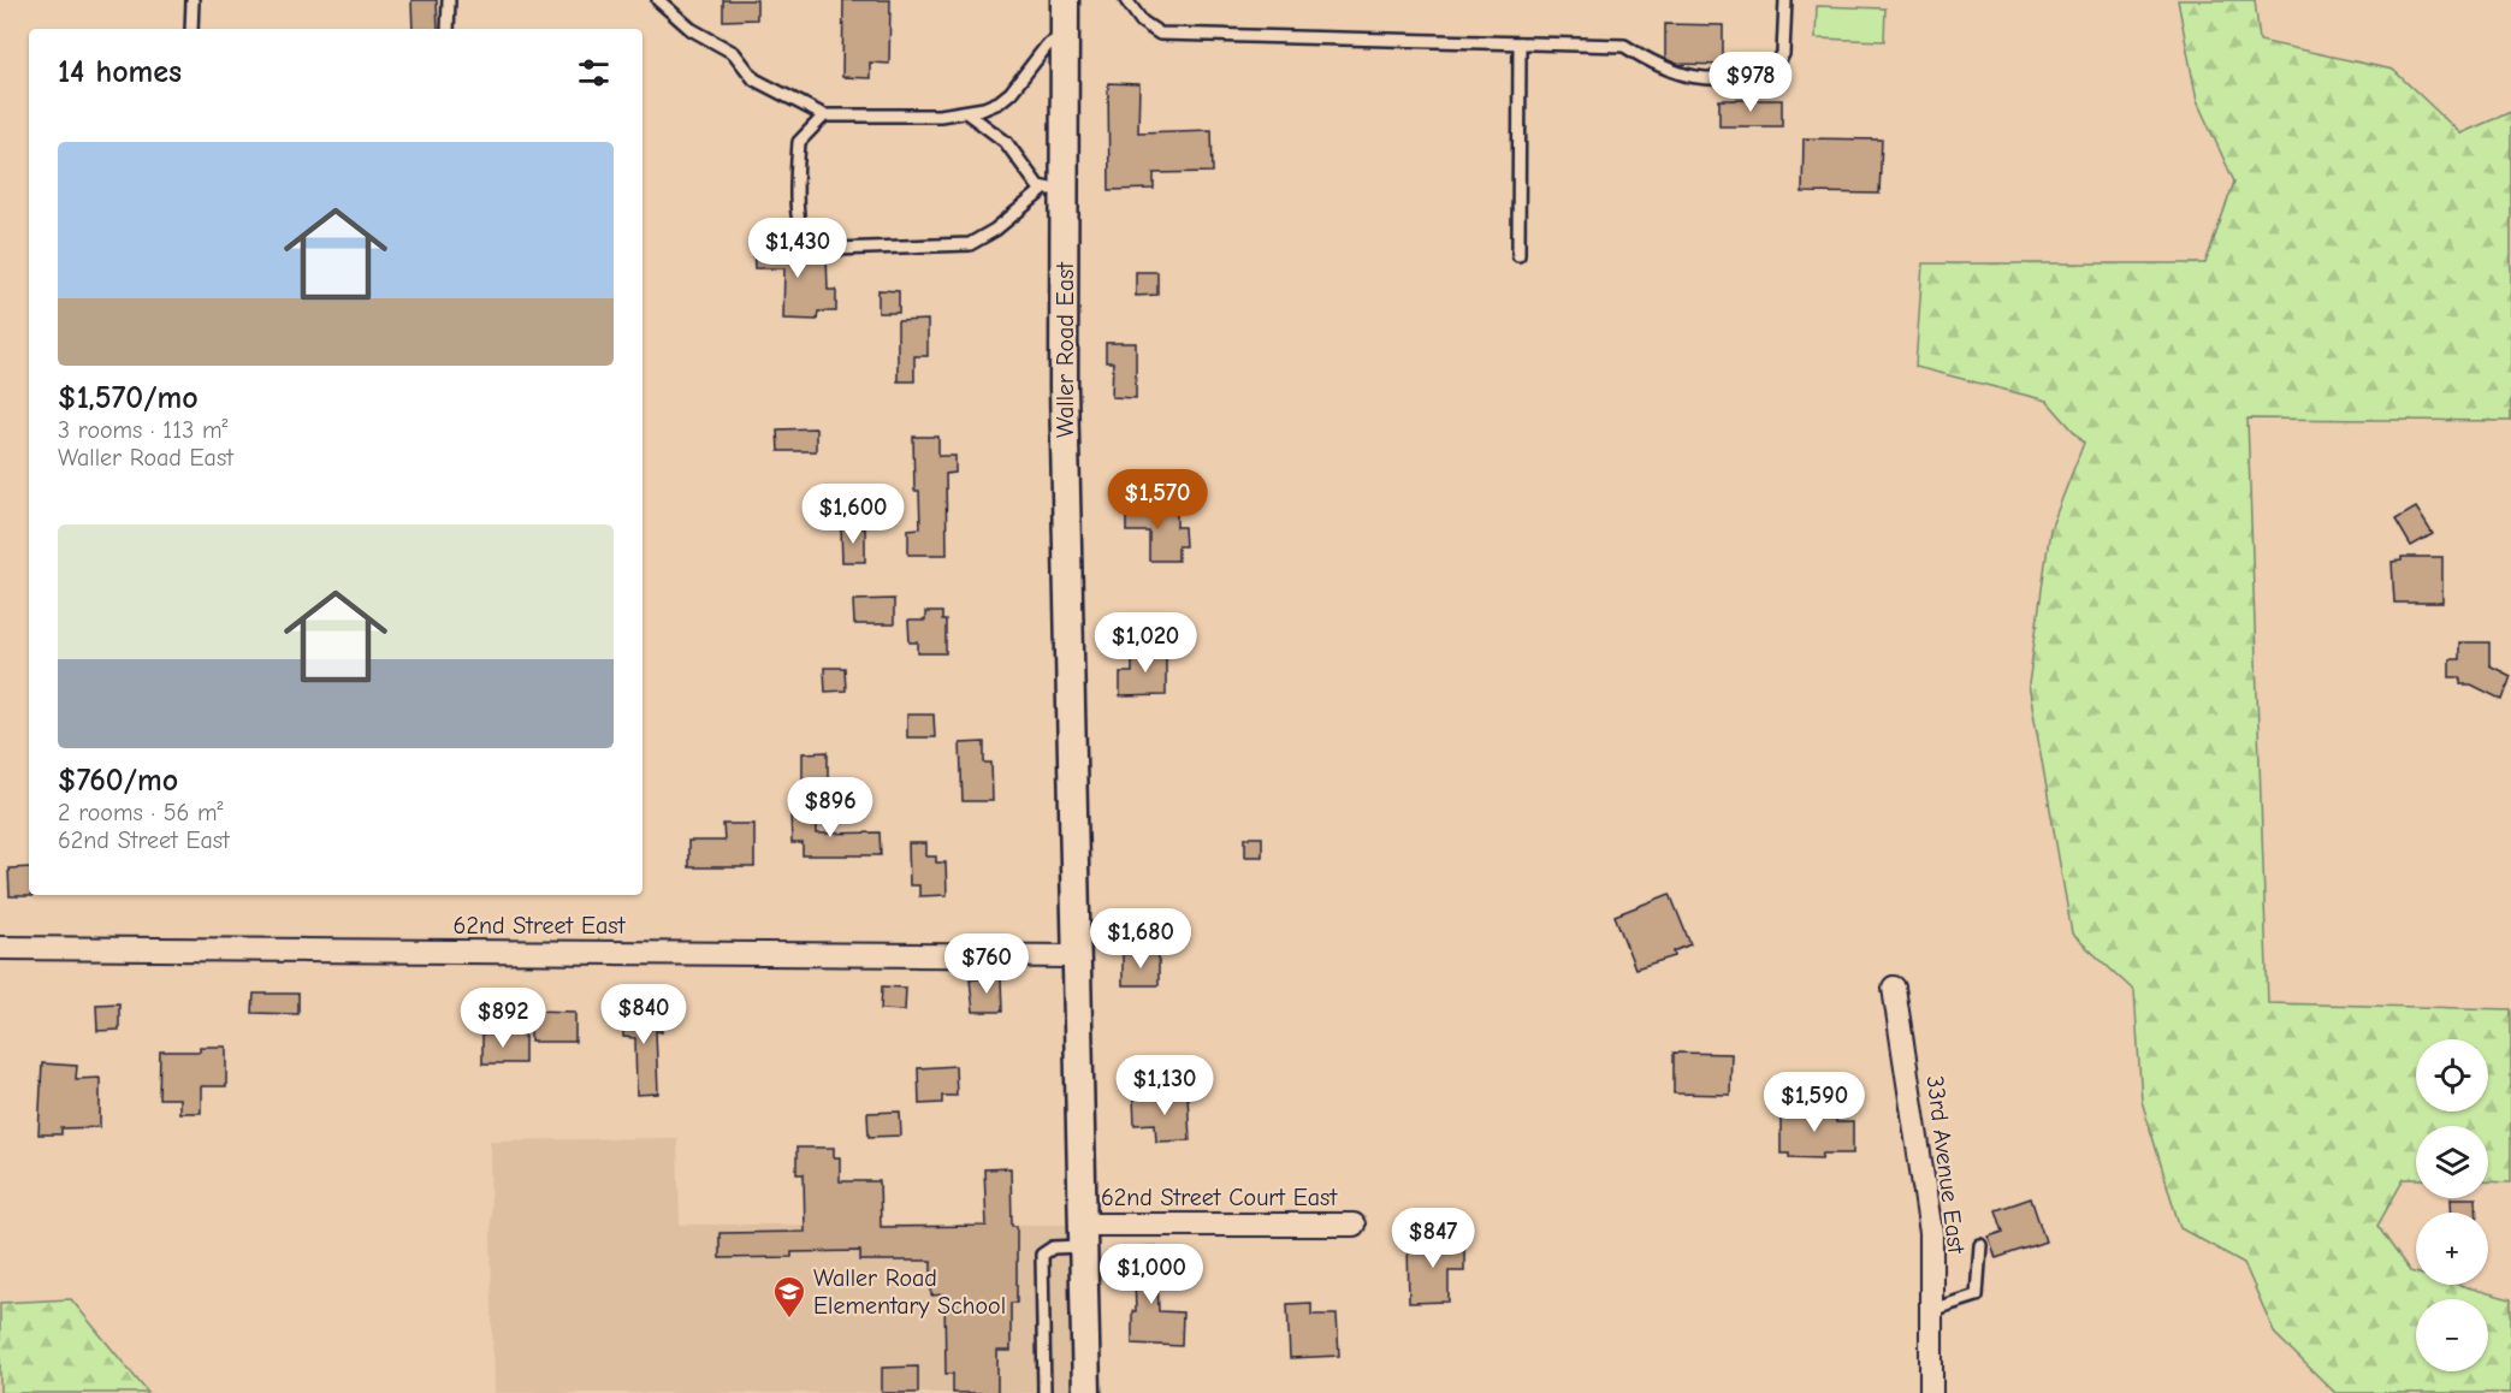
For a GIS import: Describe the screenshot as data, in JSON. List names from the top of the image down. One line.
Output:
{"streets":{"street":["Waller Road East","62nd Street East","33rd Avenue East","62nd Street Court East"]},"crossings":[["Waller Road East","62nd Street East"],["Waller Road East","62nd Street Court East"]],"places":{"school or university":["Waller Road Elementary School"]},"page":{"heading":"14 homes","price":["$978","$1,430","$1,570","$1,600","$1,020","$896","$1,680","$760","$840","$892","$1,130","$1,590","$847","$1,000"],"list":[{"name":"$1,570/mo","note":"3 rooms · 113 m² · Waller Road East"},{"name":"$760/mo","note":"2 rooms · 56 m² · 62nd Street East"}],"map_buttons":["+","−"]}}
